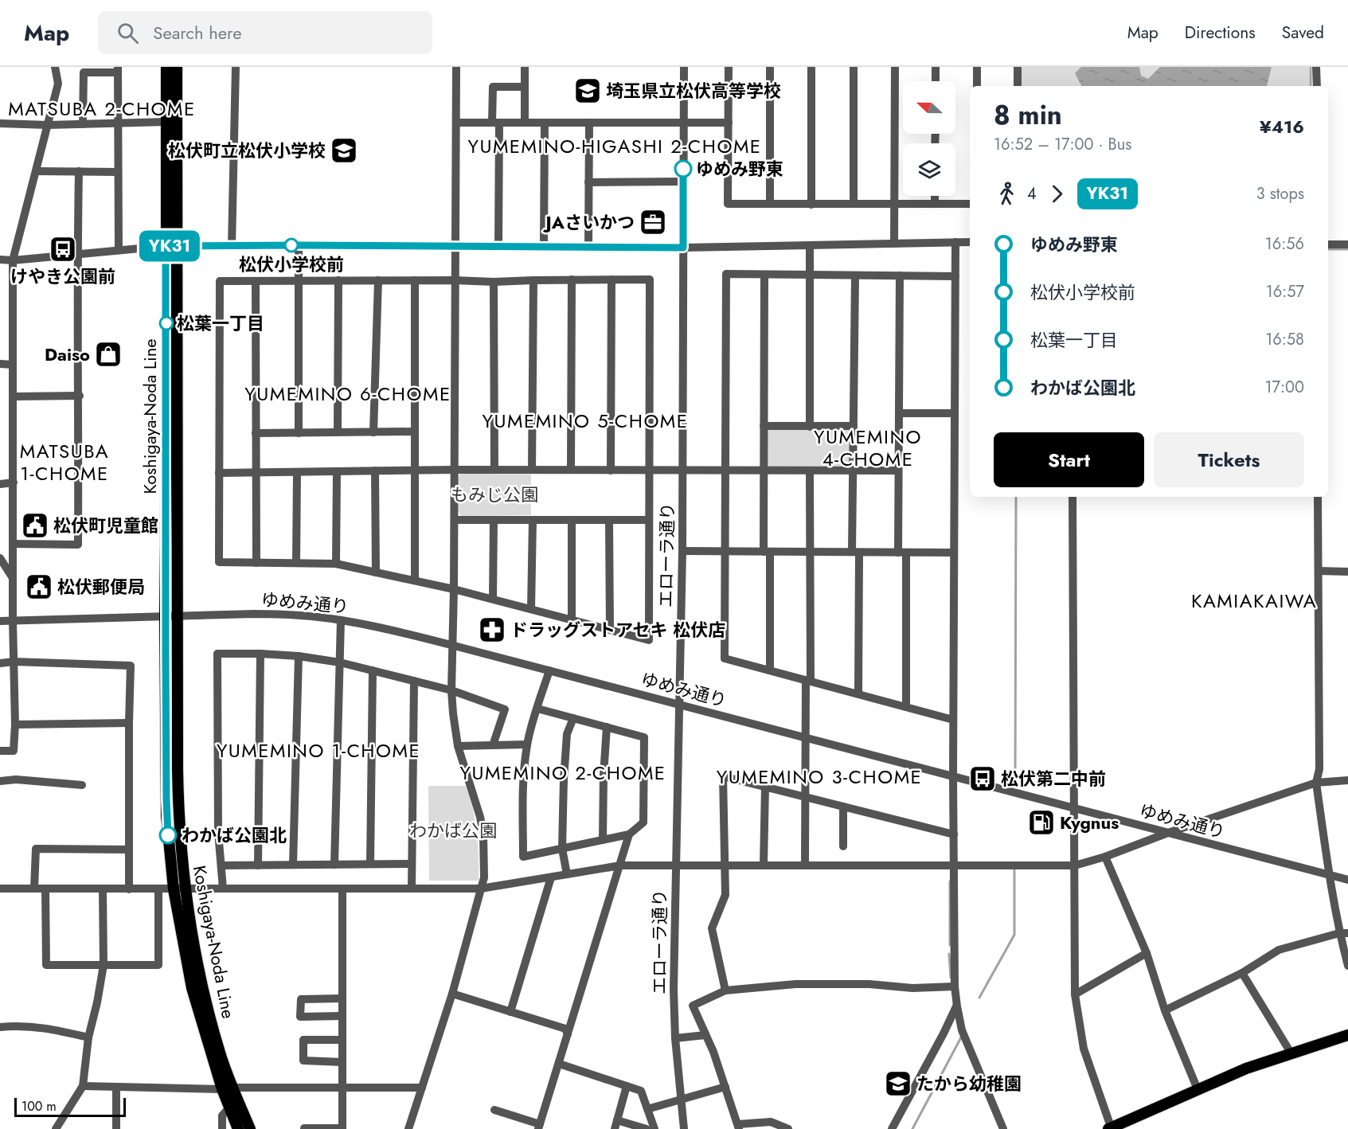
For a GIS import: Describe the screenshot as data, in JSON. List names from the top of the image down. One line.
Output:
{"streets":{"main road":["Koshigaya-Noda Line"],"street":["エローラ通り","ゆめみ通り"]},"crossings":[["Koshigaya-Noda Line","ゆめみ通り"],["エローラ通り","ゆめみ通り"]],"districts":["MATSUBA 2-CHOME","YUMEMINO-HIGASHI 2-CHOME","YUMEMINO 6-CHOME","YUMEMINO 5-CHOME","YUMEMINO 4-CHOME","MATSUBA 1-CHOME","KAMIAKAIWA","YUMEMINO 1-CHOME","YUMEMINO 2-CHOME","YUMEMINO 3-CHOME"],"parks":["もみじ公園","わかば公園"],"places":{"school or university":["埼玉県立松伏高等学校","松伏町立松伏小学校","たから幼稚園"],"other":["ゆめみ野東","松伏小学校前","松葉一丁目","わかば公園北"],"office":["JAさいかつ"],"bus stop":["けやき公園前","松伏第二中前"],"shop":["Daiso"],"public building":["松伏町児童館","松伏郵便局"],"pharmacy":["ドラッグストアセキ 松伏店"],"fuel station":["Kygnus"]},"lines":["bus line YK31"],"scale_bar":"100 m","north":"left","page":{"header":"Map","search":"Search here","nav":["Map","Directions","Saved"],"on_map":"YK31","heading":["8 min","16:52 – 17:00 · Bus","¥416"],"legs":["4","YK31","3 stops"],"list":[{"name":"ゆめみ野東","value":"16:56"},{"name":"松伏小学校前","value":"16:57"},{"name":"松葉一丁目","value":"16:58"},{"name":"わかば公園北","value":"17:00"}],"buttons":["Start","Tickets"],"scale":"100 m"}}
